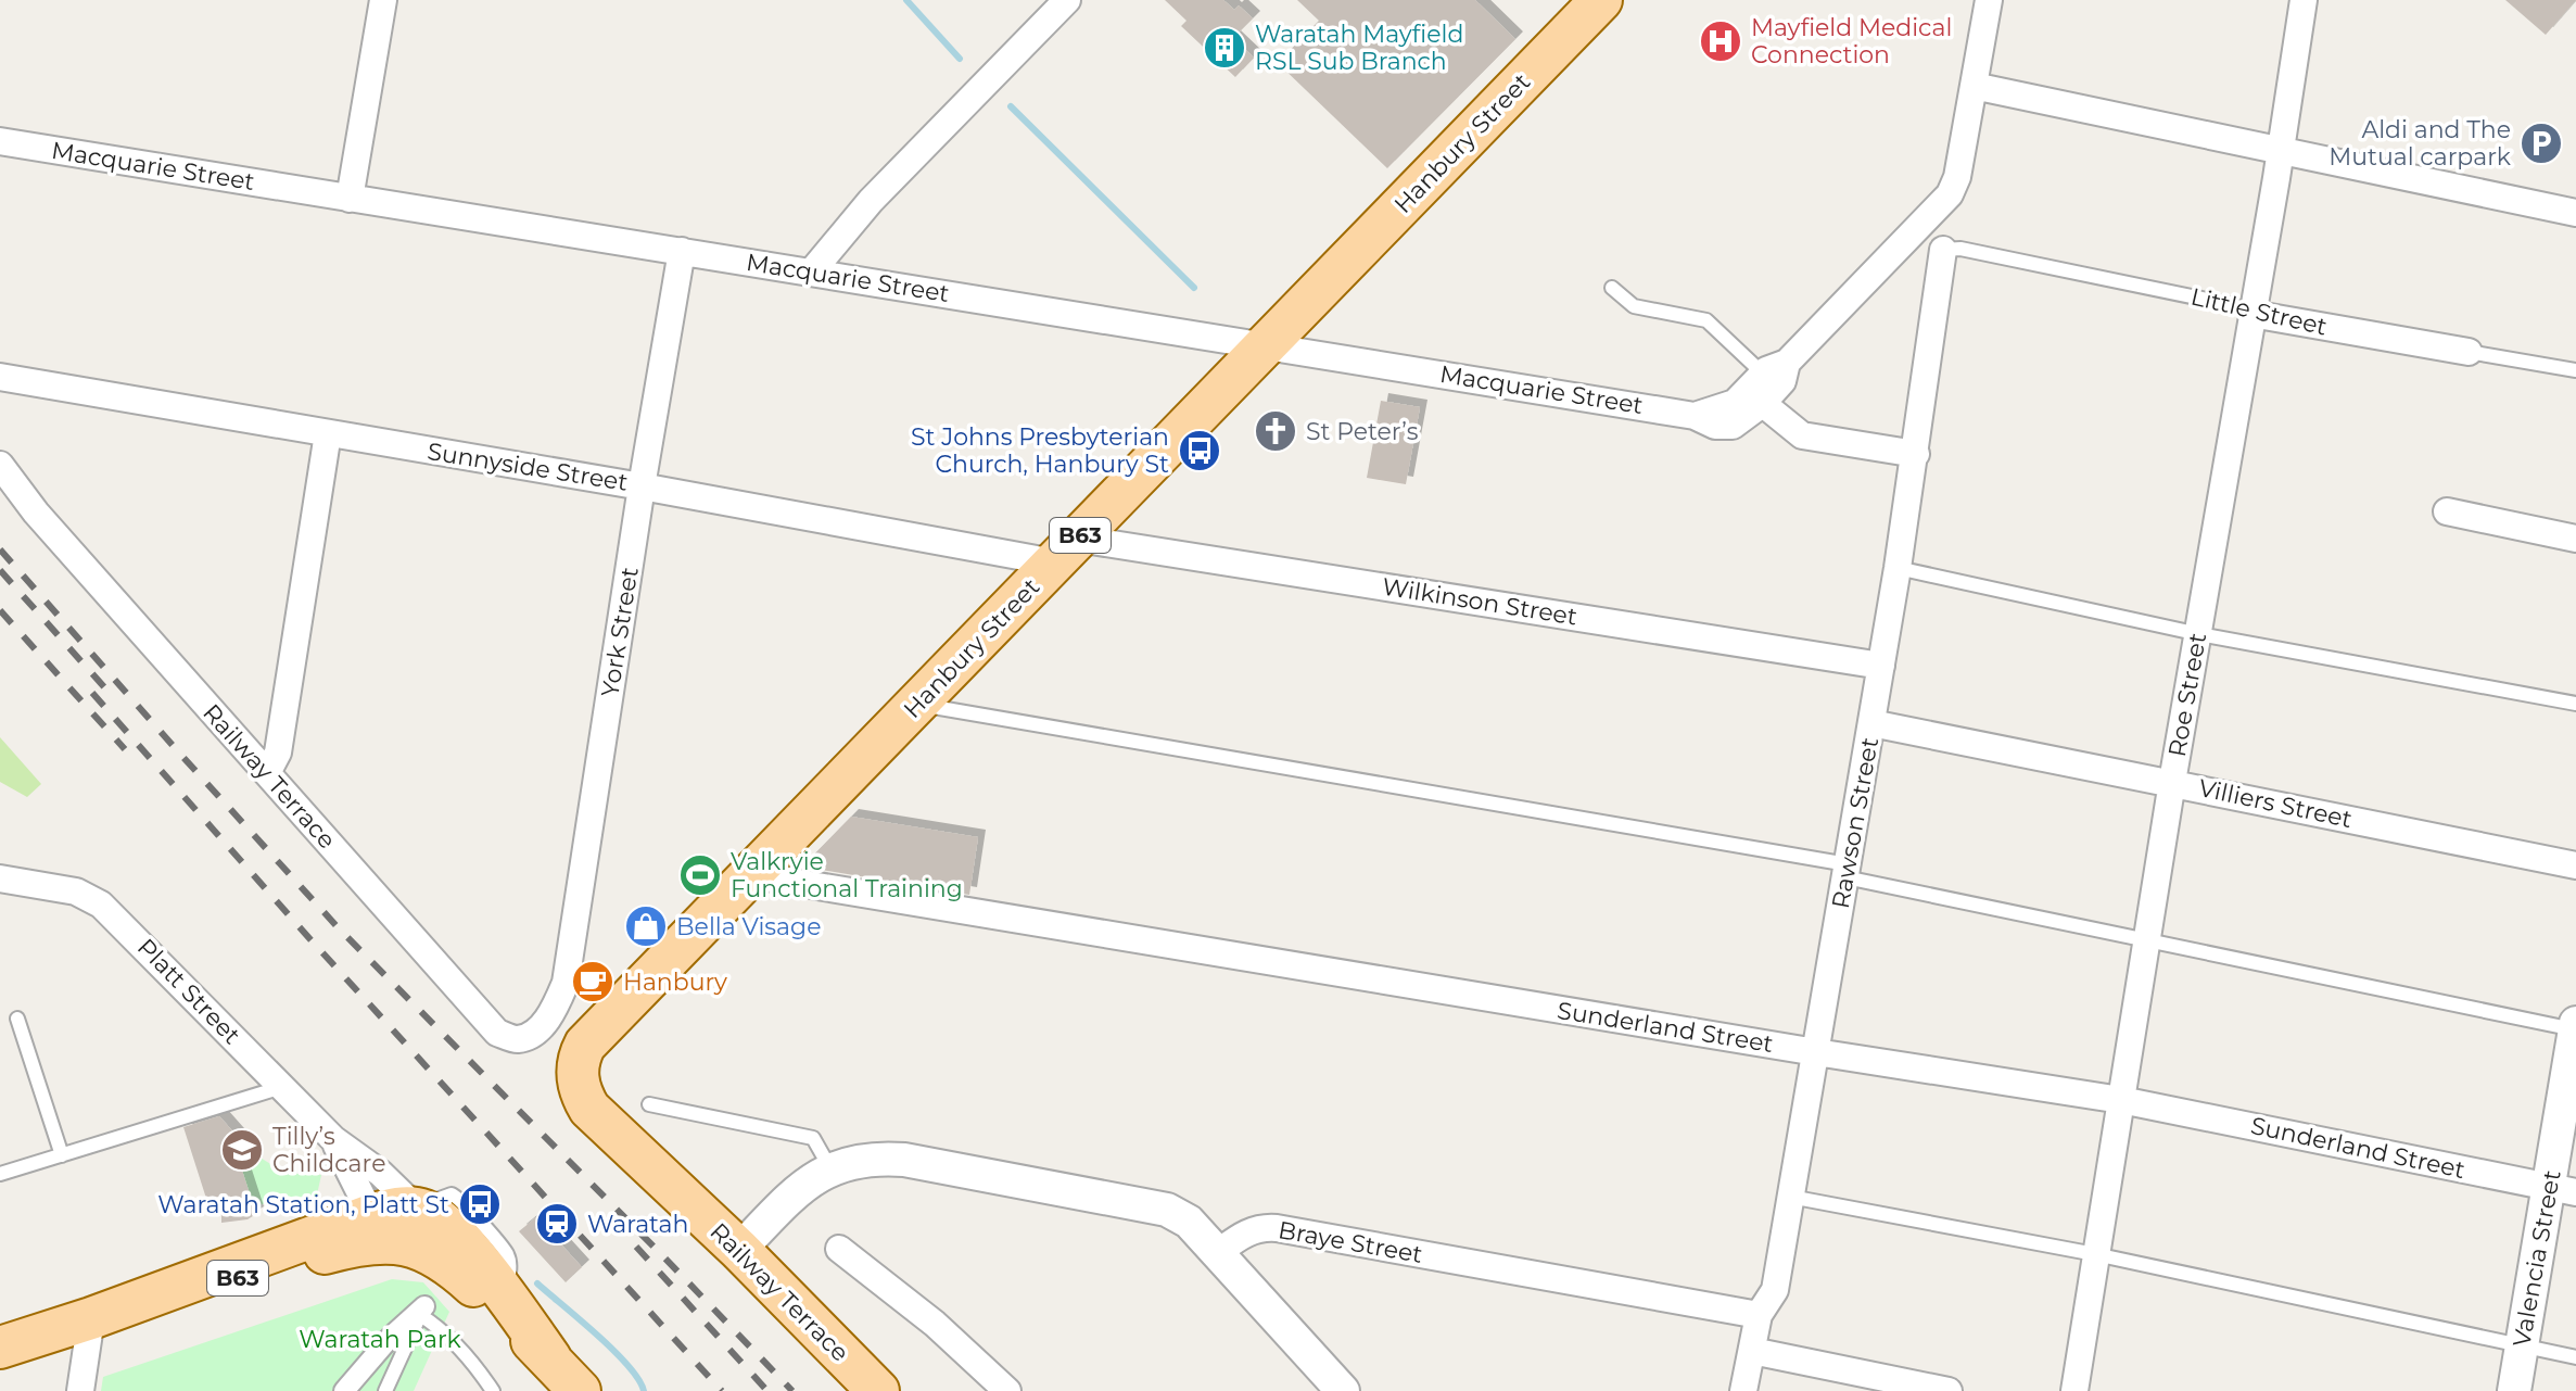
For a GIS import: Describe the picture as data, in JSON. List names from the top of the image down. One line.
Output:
{"streets":{"main road":["Hanbury Street","B63","Railway Terrace"],"street":["Macquarie Street","Little Street","Sunnyside Street","Wilkinson Street","York Street","Roe Street","Villiers Street","Rawson Street","Platt Street","Sunderland Street","Braye Street","Valencia Street"]},"crossings":[["Hanbury Street","Macquarie Street"],["Hanbury Street","Sunnyside Street"],["Hanbury Street","Wilkinson Street"],["Hanbury Street","Railway Terrace"],["Hanbury Street","Sunderland Street"],["Macquarie Street","York Street"],["Little Street","Roe Street"],["Little Street","Rawson Street"],["Sunnyside Street","Wilkinson Street"],["Sunnyside Street","York Street"],["B63","Platt Street"],["Wilkinson Street","Rawson Street"],["York Street","Railway Terrace"],["Roe Street","Villiers Street"],["Roe Street","Sunderland Street"],["Villiers Street","Rawson Street"],["Rawson Street","Sunderland Street"],["Rawson Street","Braye Street"],["Sunderland Street","Valencia Street"]],"parks":["Waratah Park"],"places":{"hospital":["Mayfield Medical Connection"],"building":["Waratah Mayfield RSL Sub Branch"],"parking":["Aldi and The Mutual carpark"],"church":["St Peter’s"],"bus stop":["St Johns Presbyterian Church, Hanbury St","Waratah Station, Platt St"],"sports":["Valkryie Functional Training"],"shop":["Bella Visage"],"cafe":["Hanbury"],"school or university":["Tilly’s Childcare"],"station":["Waratah"]}}
